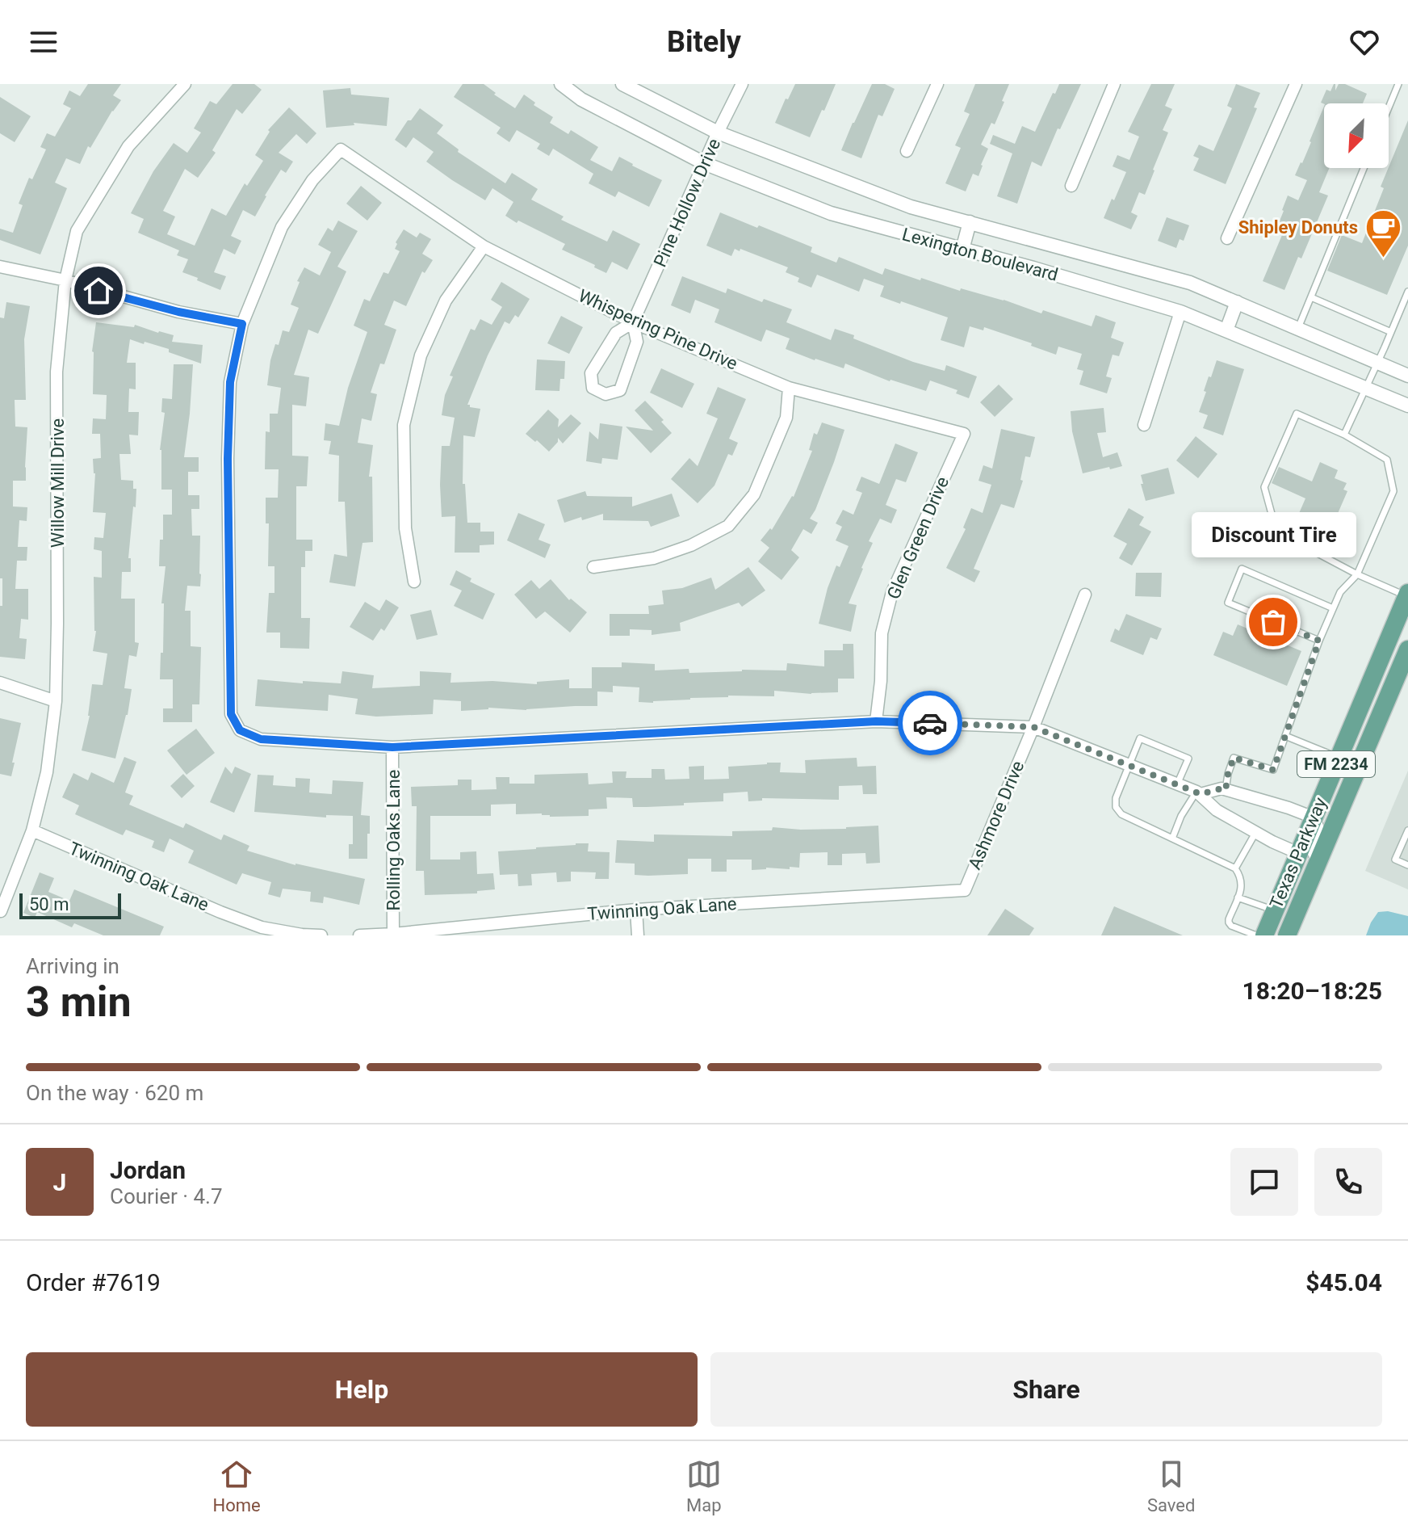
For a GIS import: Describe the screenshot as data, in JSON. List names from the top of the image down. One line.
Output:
{"streets":{"main road":["FM 2234","Texas Parkway"],"street":["Pine Hollow Drive","Lexington Boulevard","Whispering Pine Drive","Willow Mill Drive","Glen Green Drive","Ashmore Drive","Rolling Oaks Lane","Twinning Oak Lane"]},"crossings":[["Pine Hollow Drive","Lexington Boulevard"],["Pine Hollow Drive","Whispering Pine Drive"],["Whispering Pine Drive","Glen Green Drive"],["Willow Mill Drive","Twinning Oak Lane"],["Ashmore Drive","Twinning Oak Lane"],["Rolling Oaks Lane","Twinning Oak Lane"]],"places":{"cafe":["Shipley Donuts"],"other":["Discount Tire"]},"scale_bar":"50 m","north":"bottom left","page":{"header":"Bitely","bubble":"Discount Tire","scale":"50 m","heading":["3 min","Arriving in","18:20–18:25"],"panel":["Jordan","Courier · 4.7","Order #7619","$45.04"],"bar":"On the way · 620 m","round":"J","buttons":["Help","Share"],"tabs":["Home","Map","Saved"]}}
